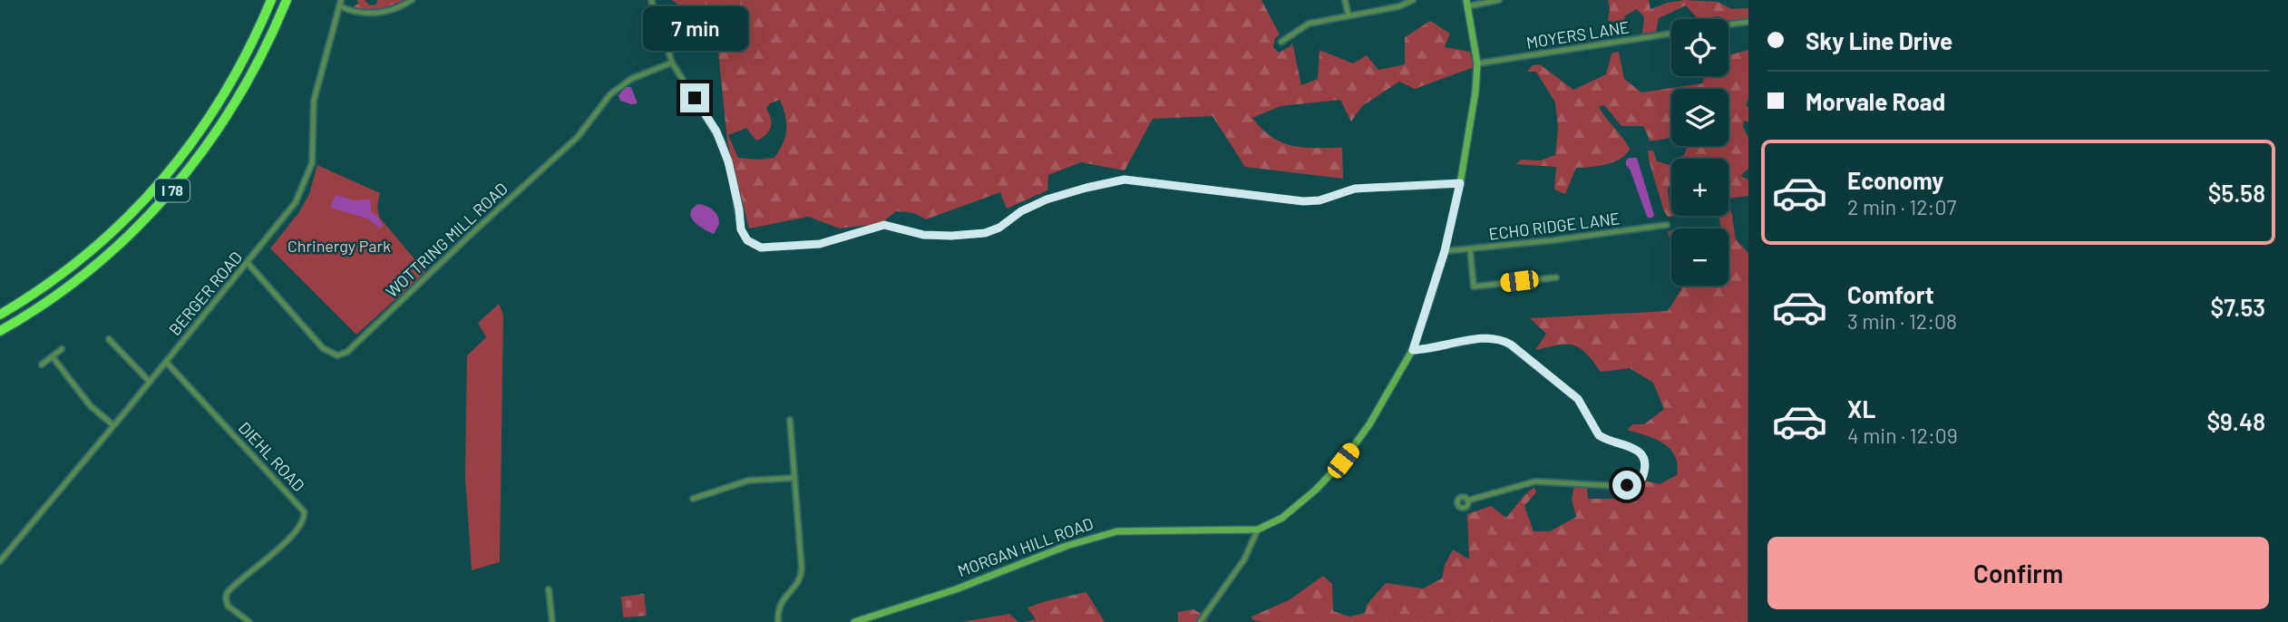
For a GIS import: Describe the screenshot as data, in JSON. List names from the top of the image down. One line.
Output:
{"streets":{"highway":["I 78"],"main road":["MORGAN HILL ROAD"],"street":["MOYERS LANE","ECHO RIDGE LANE","WOTTRING MILL ROAD","BERGER ROAD","DIEHL ROAD"]},"crossings":[["MOYERS LANE","MORGAN HILL ROAD"],["ECHO RIDGE LANE","MORGAN HILL ROAD"],["WOTTRING MILL ROAD","BERGER ROAD"],["BERGER ROAD","DIEHL ROAD"]],"parks":["Chrinergy Park"],"page":{"banner":["Sky Line Drive","Morvale Road"],"bubble":"7 min","map_buttons":["+","−"],"list":[{"name":"Economy","note":"2 min · 12:07","value":"$5.58"},{"name":"Comfort","note":"3 min · 12:08","value":"$7.53"},{"name":"XL","note":"4 min · 12:09","value":"$9.48"}],"buttons":"Confirm"}}
